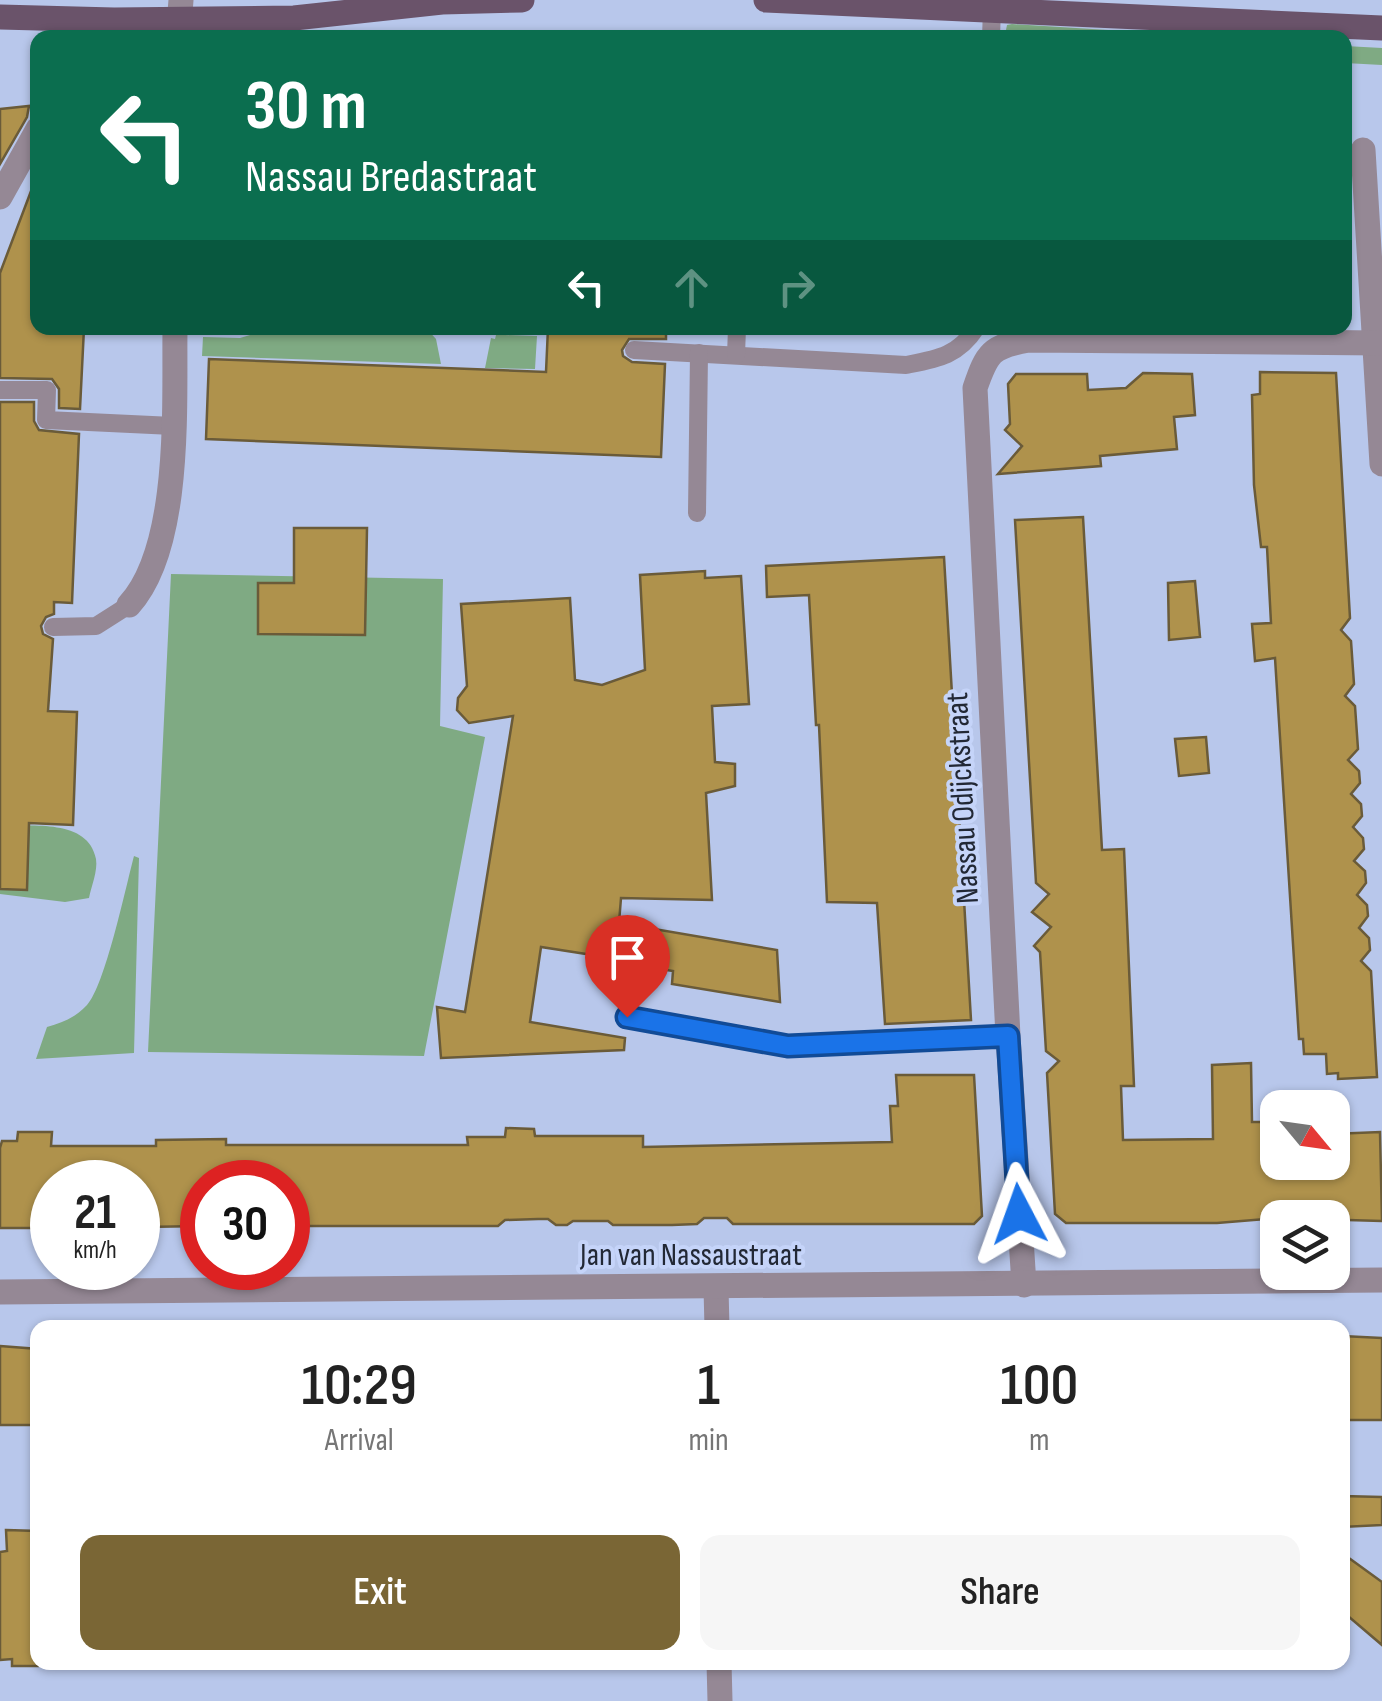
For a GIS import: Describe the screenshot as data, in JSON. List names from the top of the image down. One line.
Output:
{"streets":{"street":["Nassau Odijckstraat","Jan van Nassaustraat"]},"crossings":[["Nassau Odijckstraat","Jan van Nassaustraat"]],"north":"bottom right","page":{"turn":["30 m","Nassau Bredastraat"],"speed":"21 km/h","limit":"30","eta":["10:29","Arrival","1","min","100","m"],"buttons":["Exit","Share"]}}
